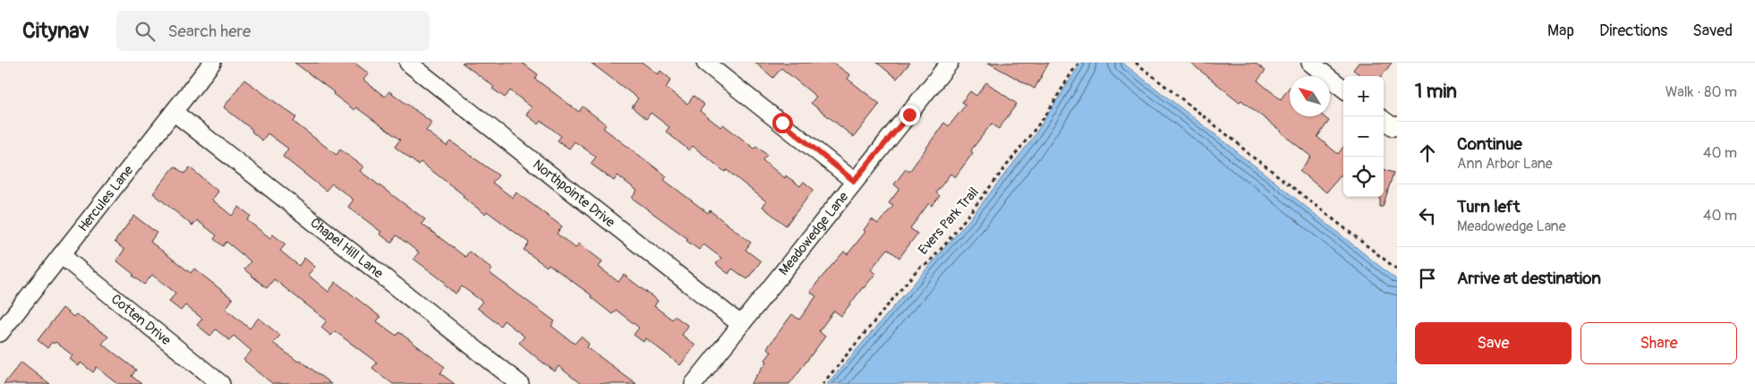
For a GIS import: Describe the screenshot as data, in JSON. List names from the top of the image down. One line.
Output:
{"streets":{"street":["Northpointe Drive","Hercules Lane","Meadowedge Lane","Chapel Hill Lane","Cotten Drive"],"path":["Evers Park Trail"]},"crossings":[["Northpointe Drive","Meadowedge Lane"],["Hercules Lane","Chapel Hill Lane"],["Hercules Lane","Cotten Drive"]],"north":"top left","page":{"header":"Citynav","search":"Search here","nav":["Map","Directions","Saved"],"heading":["1 min","Walk · 80 m"],"map_buttons":["+","−"],"list":[["Continue","Ann Arbor Lane","40 m"],["Turn left","Meadowedge Lane","40 m"],"Arrive at destination"],"buttons":["Save","Share"]}}
